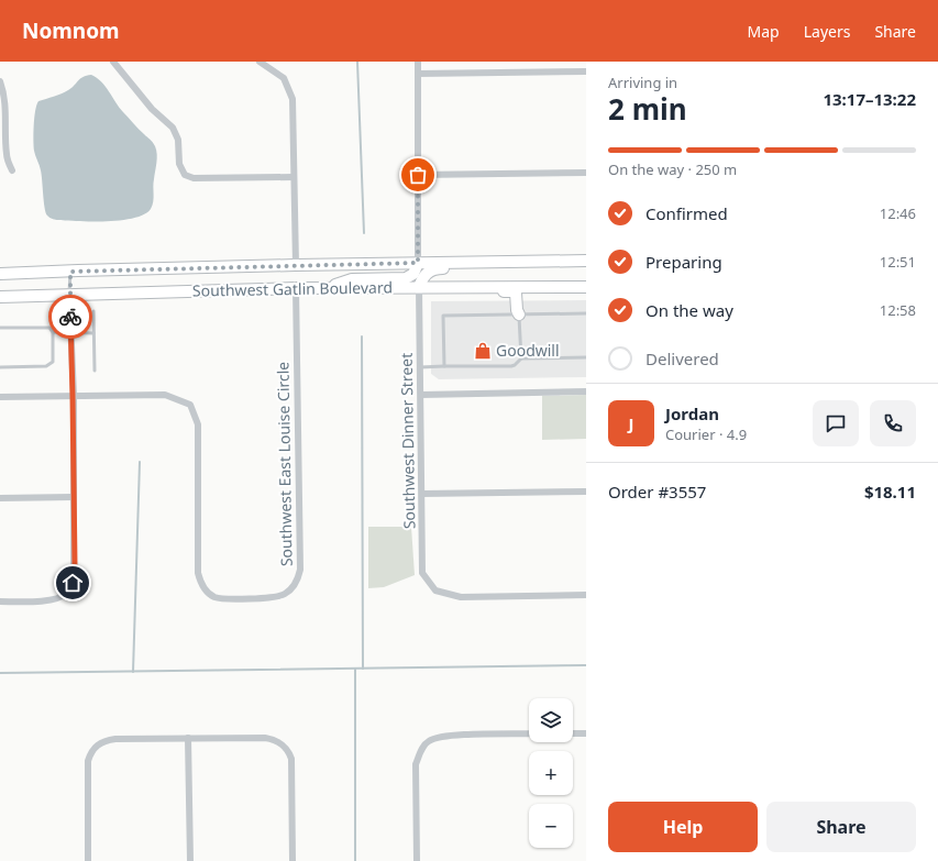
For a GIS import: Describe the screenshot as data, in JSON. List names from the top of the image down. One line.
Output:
{"streets":{"main road":["Southwest Gatlin Boulevard"],"street":["Southwest Dinner Street","Southwest East Louise Circle"]},"crossings":[["Southwest Gatlin Boulevard","Southwest Dinner Street"],["Southwest Gatlin Boulevard","Southwest East Louise Circle"]],"places":{"shop":["Goodwill"]},"page":{"header":"Nomnom","nav":["Map","Layers","Share"],"heading":["2 min","Arriving in","13:17–13:22"],"panel":["Jordan","Courier · 4.9","Order #3557","$18.11"],"bar":"On the way · 250 m","list":[["Confirmed","12:46"],["Preparing","12:51"],["On the way","12:58"],"Delivered"],"round":"J","map_buttons":["+","−"],"buttons":["Help","Share"]}}
